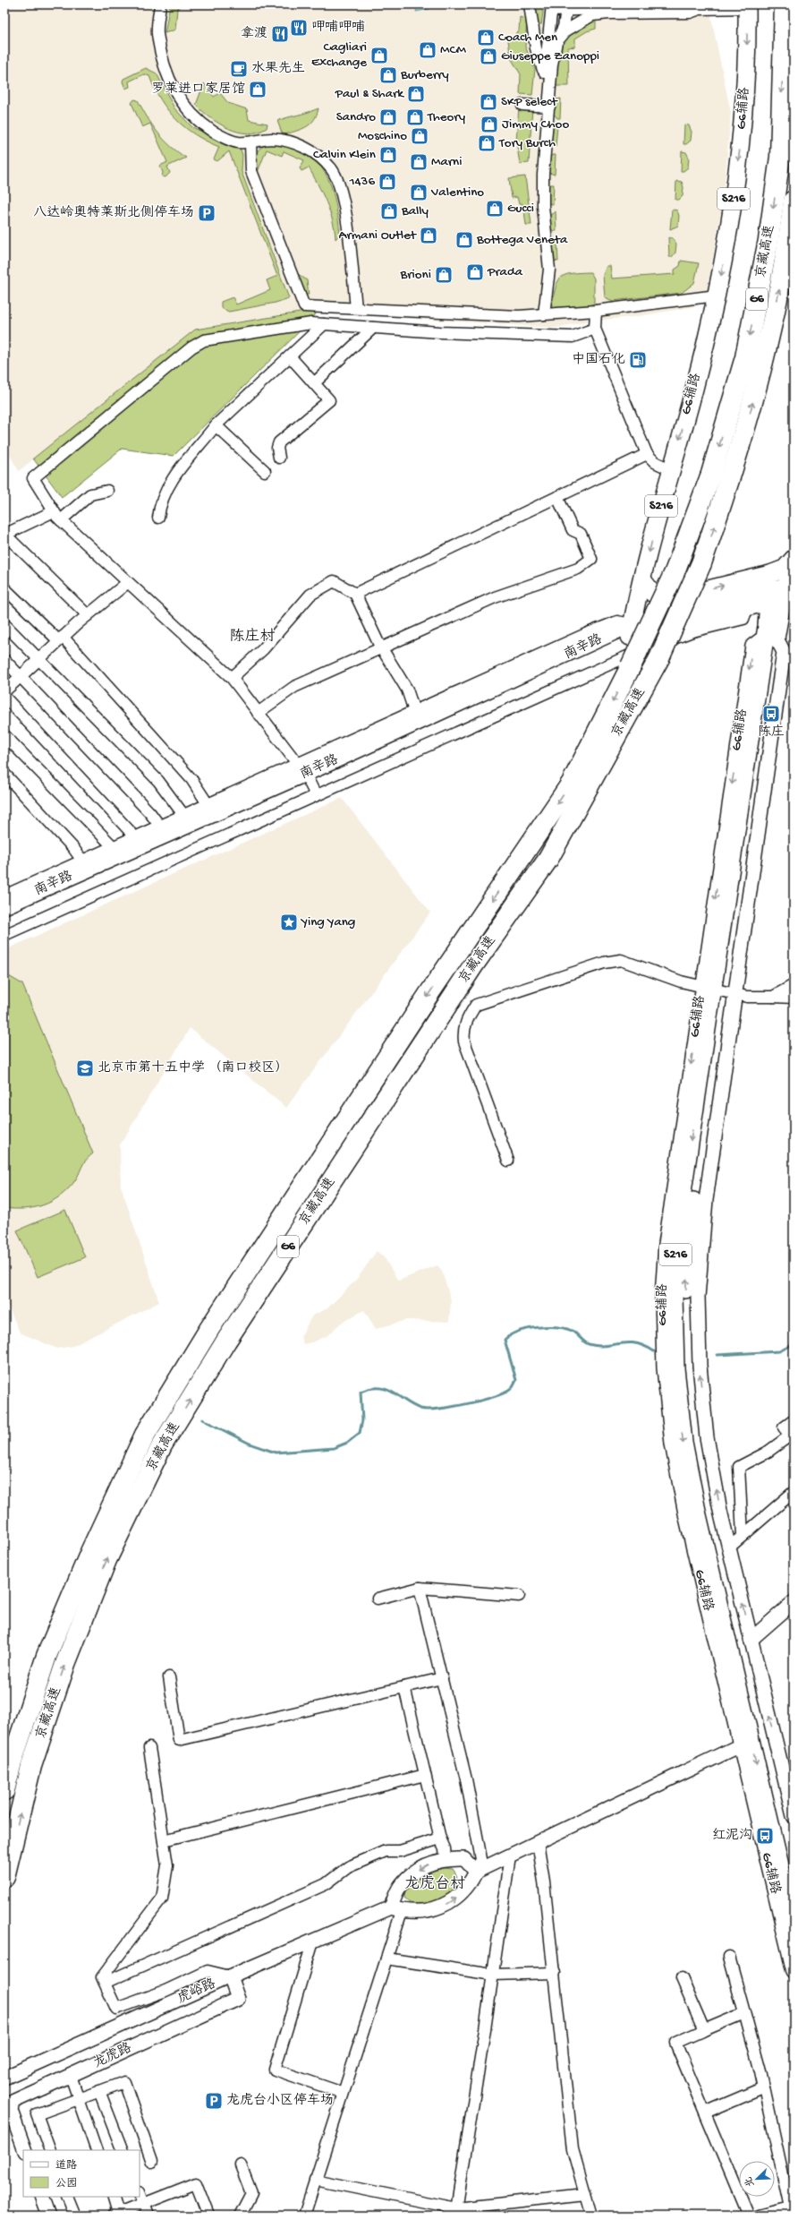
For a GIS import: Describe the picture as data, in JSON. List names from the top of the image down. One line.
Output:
{"streets":{"highway":["京藏高速","G6"],"main road":["G6辅路","S216","南辛路"],"street":["虎峪路","龙虎路"]},"crossings":[["G6辅路","南辛路"],["虎峪路","龙虎路"]],"districts":["陈庄村","龙虎台村"],"places":{"restaurant":["呷哺呷哺","拿渡"],"shop":["Coach Men","MCM","Cagliari Exchange","Giuseppe Zanoppi","Burberry","罗莱进口家居馆","Paul & Shark","SKP select","Sandro","Theory","Jimmy Choo","Moschino","Tory Burch","Calvin Klein","Marni","1436","Valentino","Gucci","Bally","Armani Outlet","Bottega Veneta","Prada","Brioni"],"cafe":["水果先生"],"parking":["八达岭奥特莱斯北侧停车场","龙虎台小区停车场"],"fuel station":["中国石化"],"bus stop":["陈庄","红泥沟"],"place":["Ying Yang"],"school or university":["北京市第十五中学 （南口校区）"]},"legend":["道路","公园"],"north":"bottom left"}
